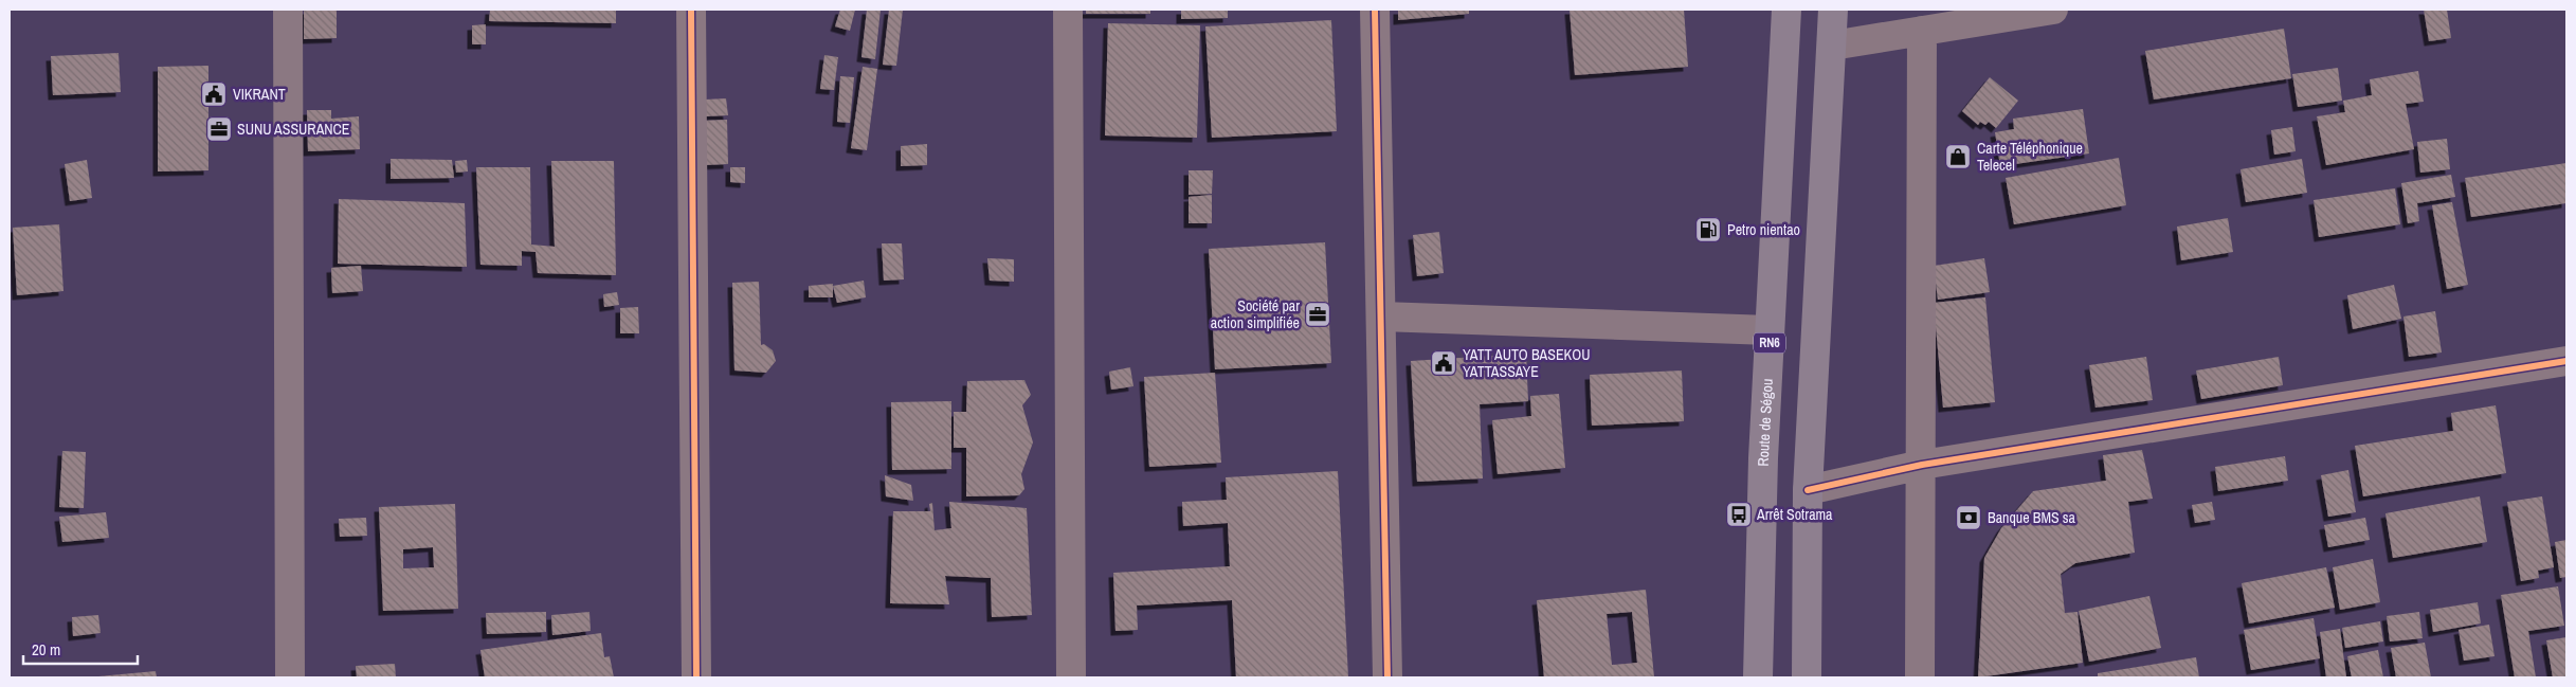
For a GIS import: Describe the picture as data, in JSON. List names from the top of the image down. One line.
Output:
{"streets":{"highway":["RN6","Route de Ségou"]},"places":{"public building":["VIKRANT","YATT AUTO BASEKOU YATTASSAYE"],"office":["SUNU ASSURANCE","Société par action simplifiée"],"shop":["Carte Téléphonique Telecel"],"fuel station":["Petro nientao"],"bus stop":["Arrêt Sotrama"],"bank":["Banque BMS sa"]},"scale_bar":"20 m"}
